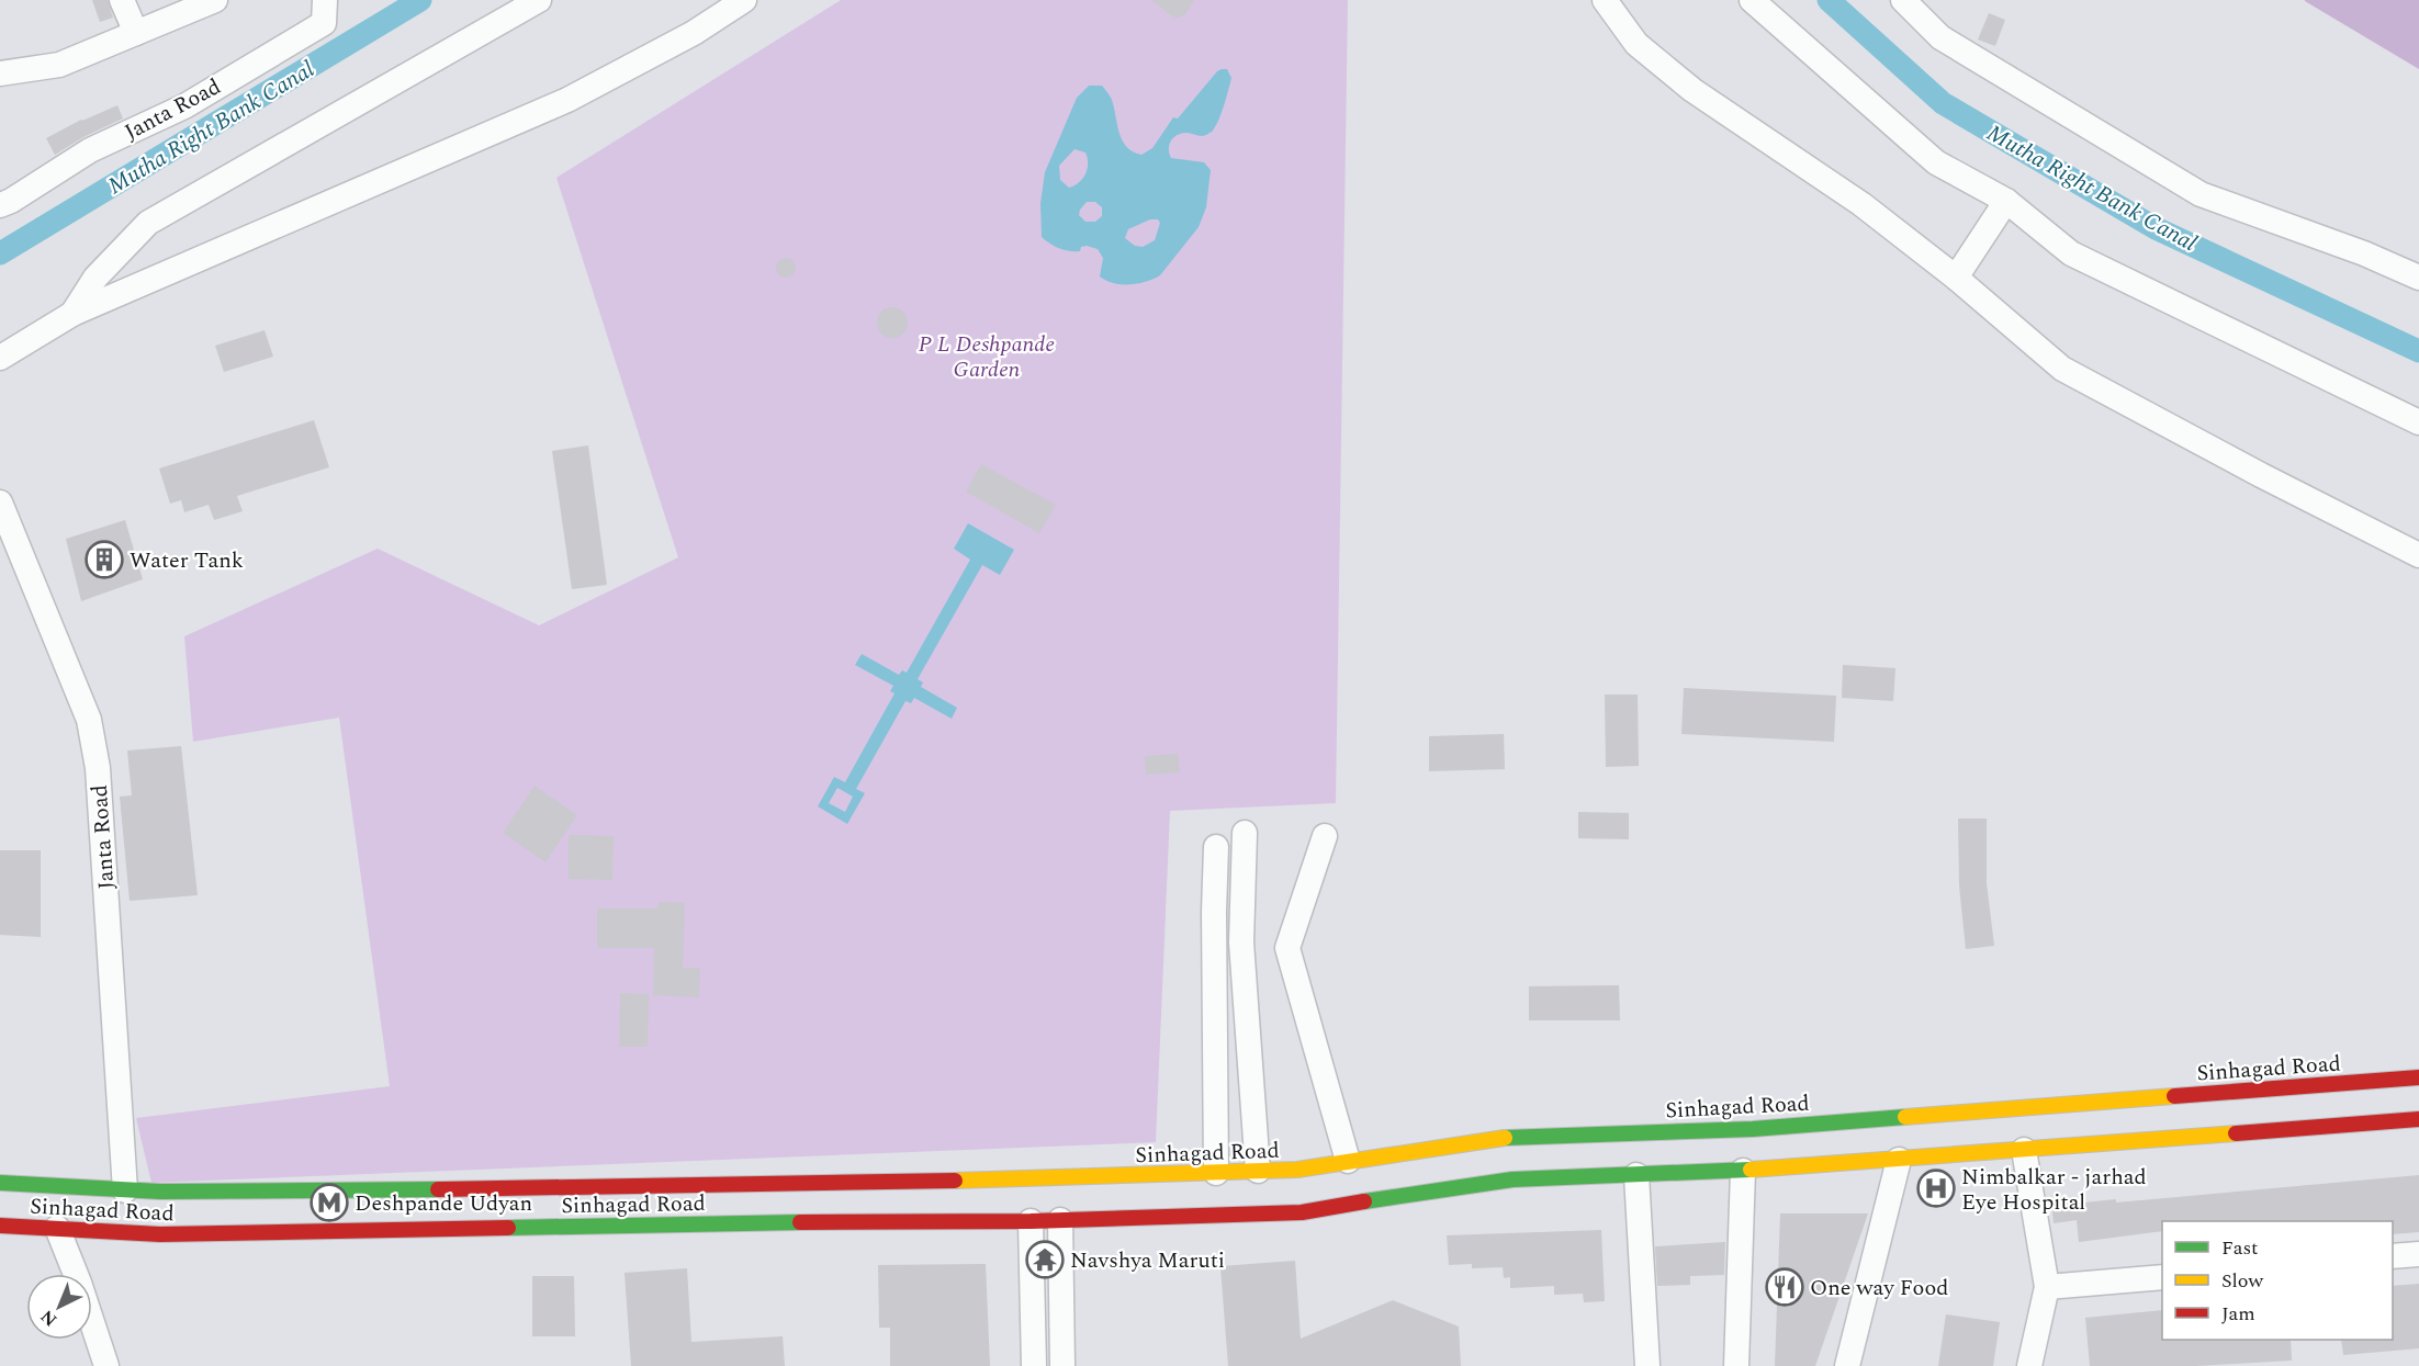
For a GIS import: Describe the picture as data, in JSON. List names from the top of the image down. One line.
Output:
{"streets":{"main road":["Sinhagad Road"],"street":["Janta Road"]},"crossings":[["Janta Road","Sinhagad Road"]],"water":["Mutha Right Bank Canal"],"parks":["P L Deshpande Garden"],"places":{"building":["Water Tank"],"hospital":["Nimbalkar - jarhad Eye Hospital"],"metro station":["Deshpande Udyan"],"temple":["Navshya Maruti"],"restaurant":["One way Food"]},"legend":["Fast","Slow","Jam"],"north":"bottom left"}
